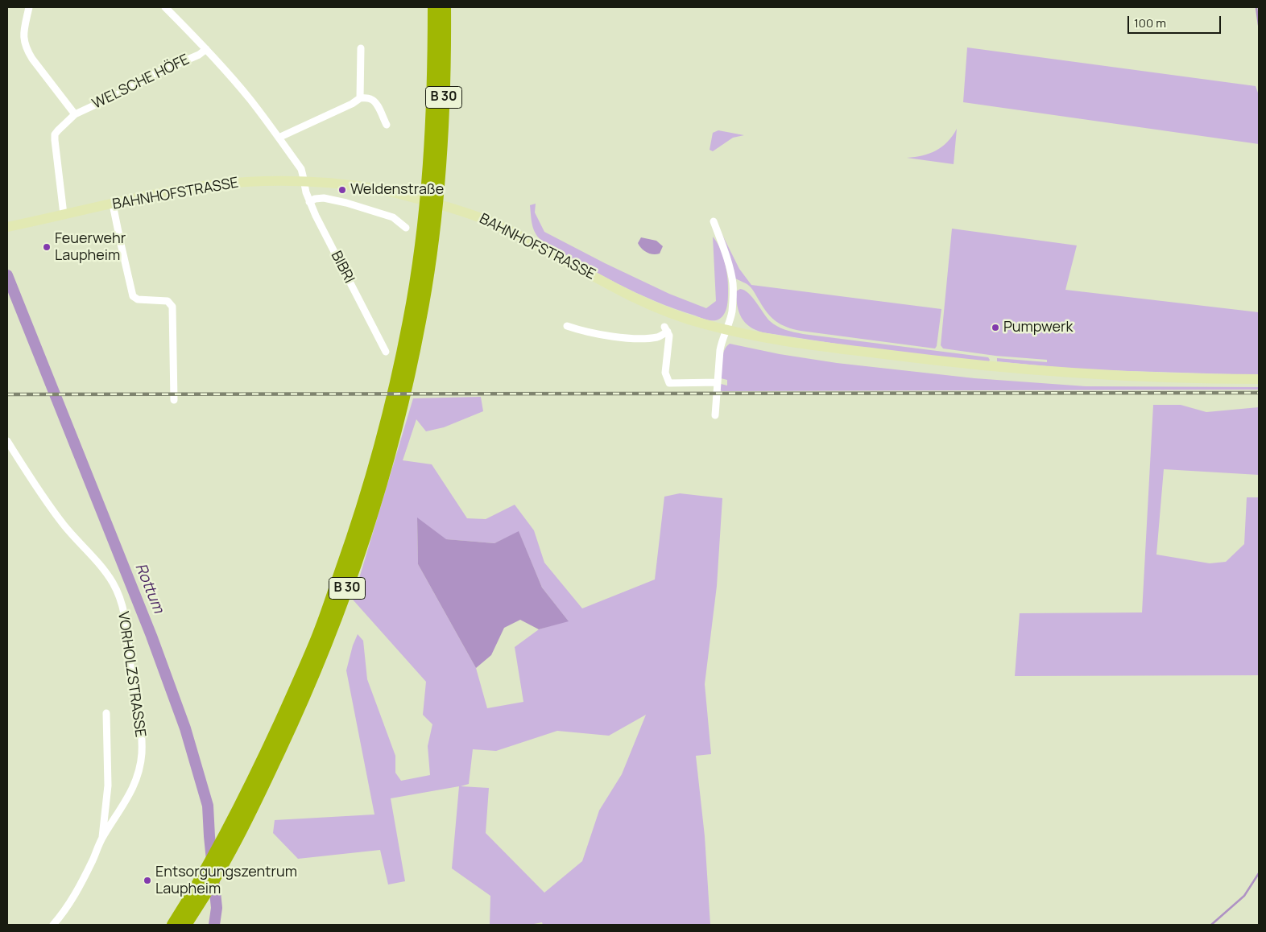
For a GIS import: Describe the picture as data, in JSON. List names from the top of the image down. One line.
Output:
{"streets":{"highway":["B 30"],"main road":["BAHNHOFSTRASSE"],"street":["WELSCHE HÖFE","BIBRI","VORHOLZSTRASSE"]},"crossings":[["WELSCHE HÖFE","BAHNHOFSTRASSE"],["BAHNHOFSTRASSE","BIBRI"]],"water":["Rottum"],"places":["Weldenstraße","Feuerwehr Laupheim","Pumpwerk","Entsorgungszentrum Laupheim"],"scale_bar":"100 m"}
